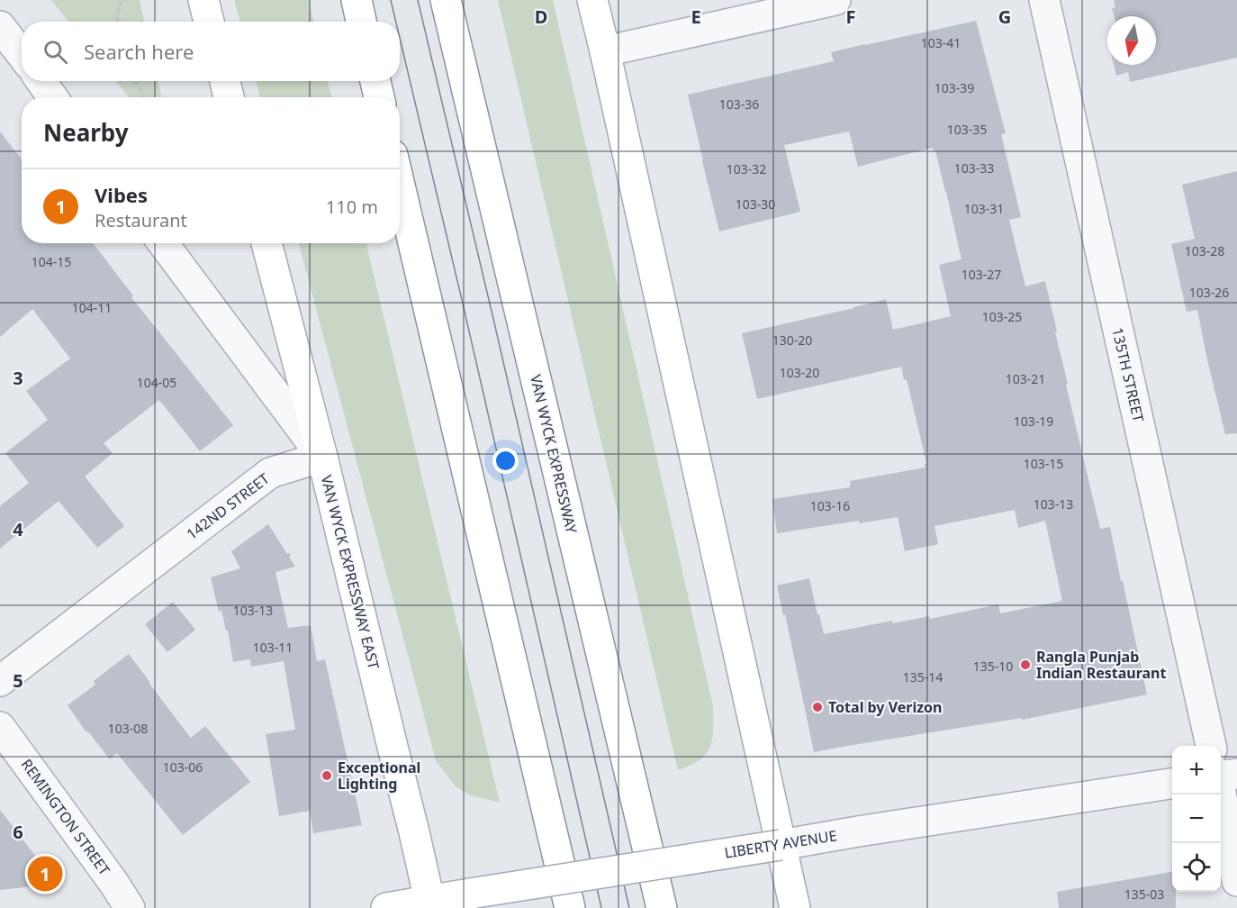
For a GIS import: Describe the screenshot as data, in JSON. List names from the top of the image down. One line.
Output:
{"streets":{"main road":["VAN WYCK EXPRESSWAY","VAN WYCK EXPRESSWAY EAST","LIBERTY AVENUE"],"street":["135TH STREET","142ND STREET","REMINGTON STREET"]},"crossings":[["142ND STREET","VAN WYCK EXPRESSWAY EAST"],["VAN WYCK EXPRESSWAY EAST","LIBERTY AVENUE"]],"places":["Rangla Punjab Indian Restaurant","Total by Verizon","Exceptional Lighting"],"house_numbers":["103-41","103-39","103-36","103-35","103-33","103-32","103-30","103-31","103-28","104-15","103-27","103-26","104-11","103-25","130-20","103-20","103-21","104-05","103-19","103-15","103-13","103-16","103-13","103-11","135-10","135-14","103-08","103-06","135-03"],"north":"bottom","page":{"search":"Search here","heading":"Nearby","list":[{"mark":"1","name":"Vibes","note":"Restaurant","value":"110 m"}],"map_buttons":["+","−"],"pins":"1"},"grid":{"columns":["D","E","F","G"],"rows":["3","4","5","6"]}}
